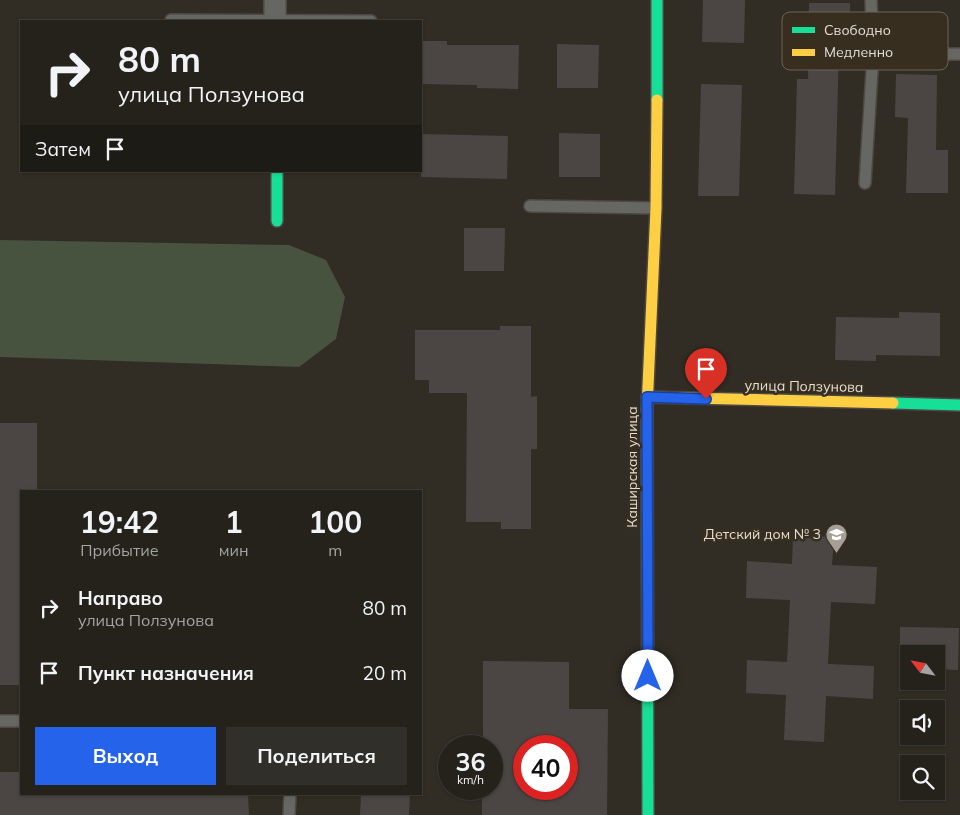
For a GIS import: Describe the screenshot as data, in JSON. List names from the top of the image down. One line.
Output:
{"streets":{"street":["улица Ползунова","Каширская улица"]},"crossings":[["улица Ползунова","Каширская улица"]],"places":{"school or university":["Детский дом № 3"]},"legend":["Свободно","Медленно"],"north":"top left","page":{"turn":["80 m","улица Ползунова"],"then":"Затем","eta":["19:42","Прибытие","1","мин","100","m"],"list":[{"name":"Направо","note":"улица Ползунова","value":"80 m"},{"name":"Пункт назначения","value":"20 m"}],"buttons":["Выход","Поделиться"],"speed":"36 km/h","limit":"40"}}
